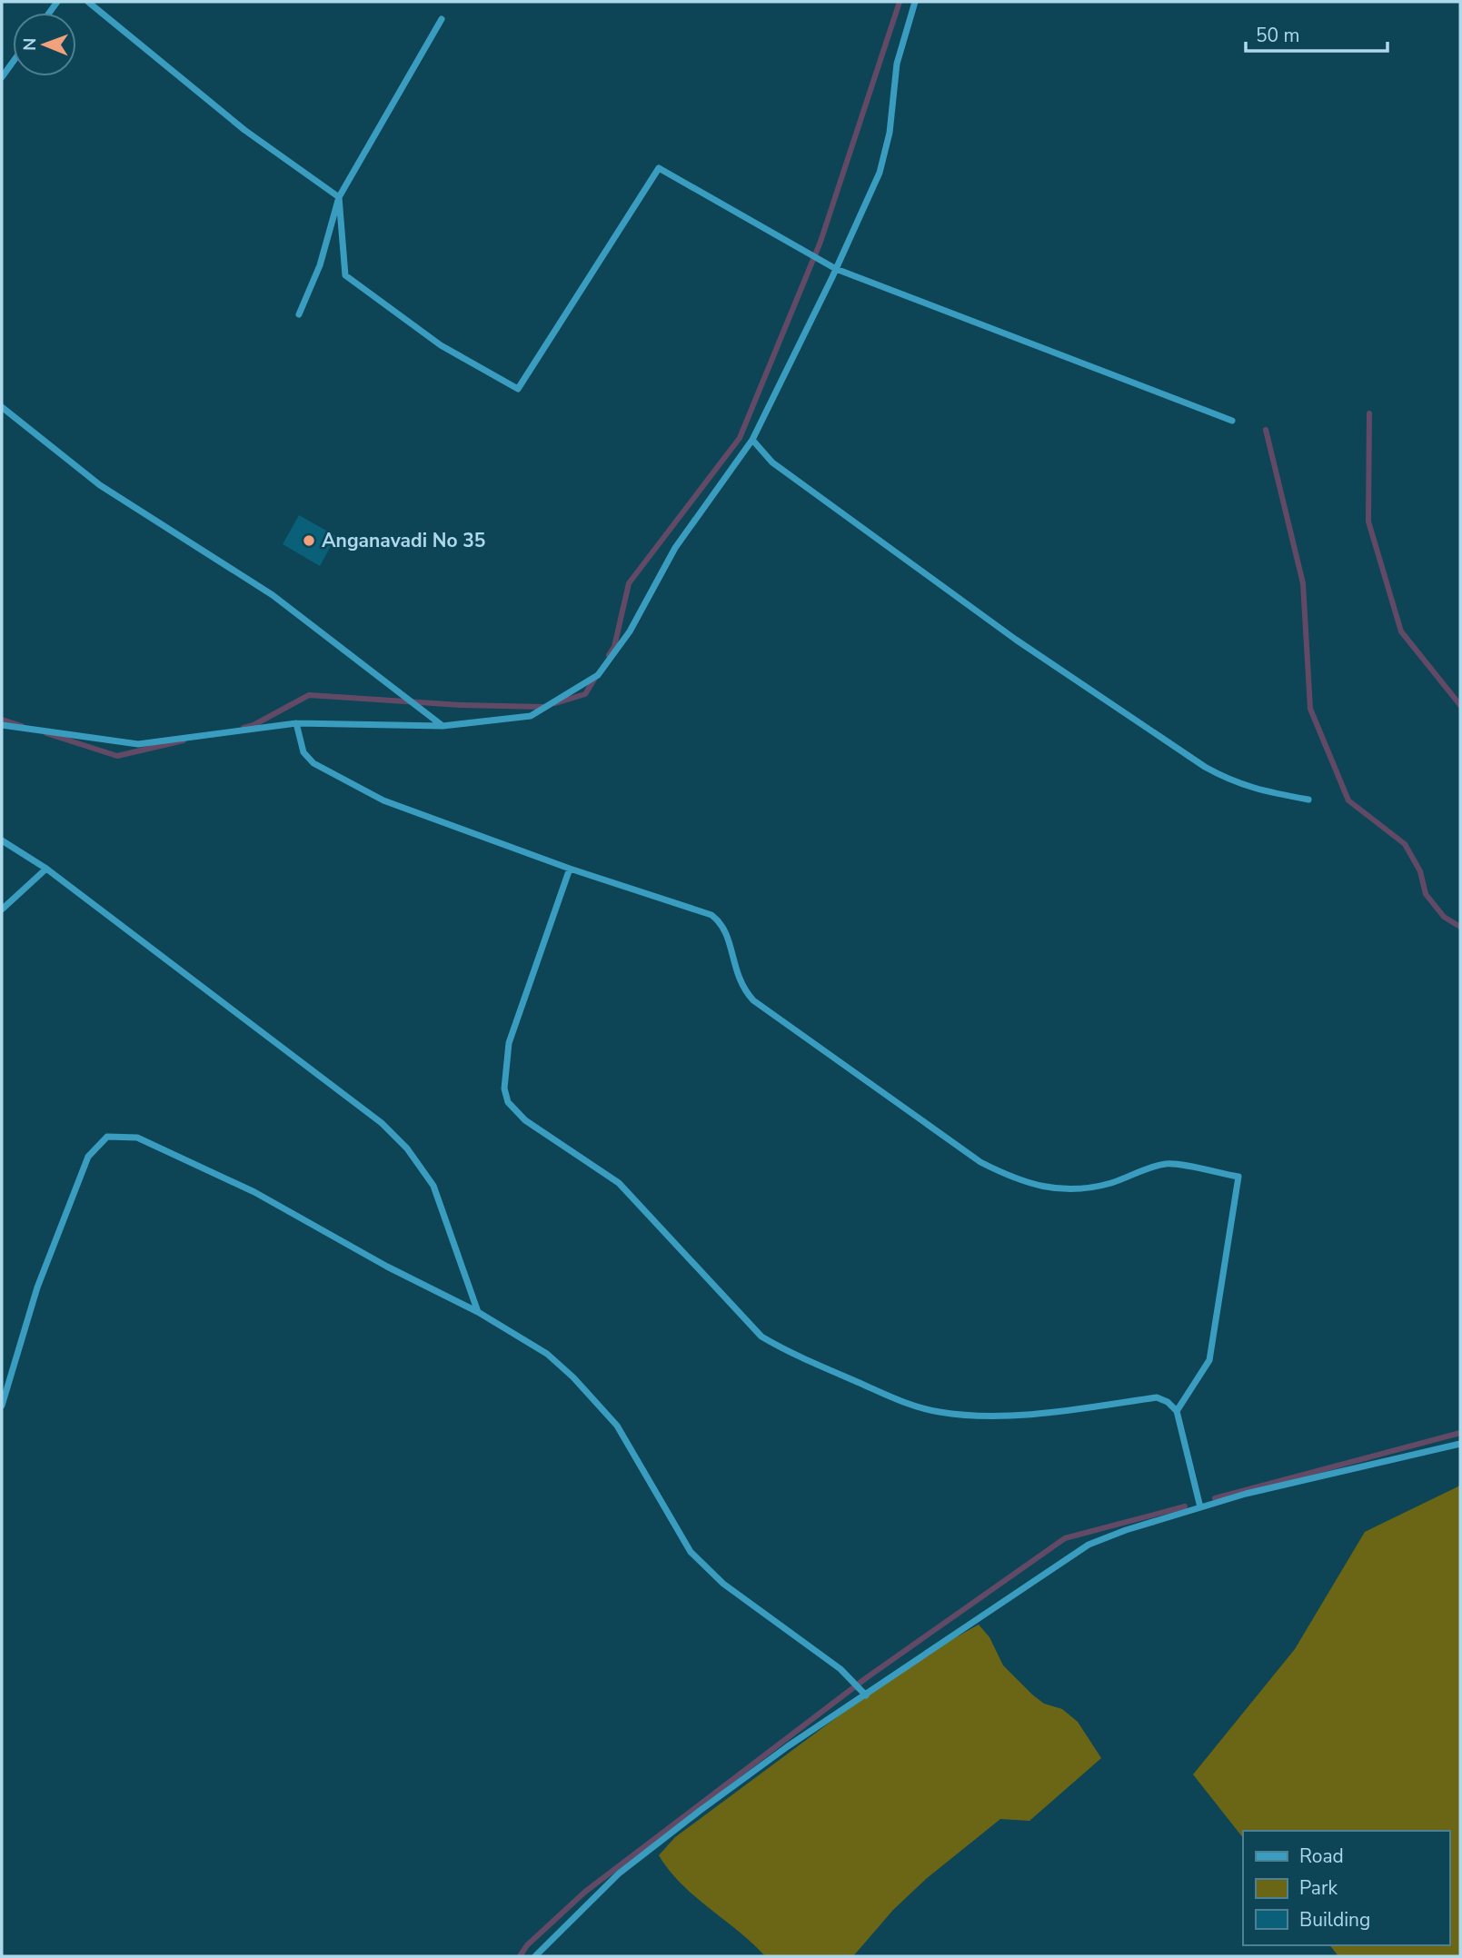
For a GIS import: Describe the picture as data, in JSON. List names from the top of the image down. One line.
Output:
{"places":["Anganavadi No 35"],"legend":["Road","Park","Building"],"scale_bar":"50 m","north":"left"}
